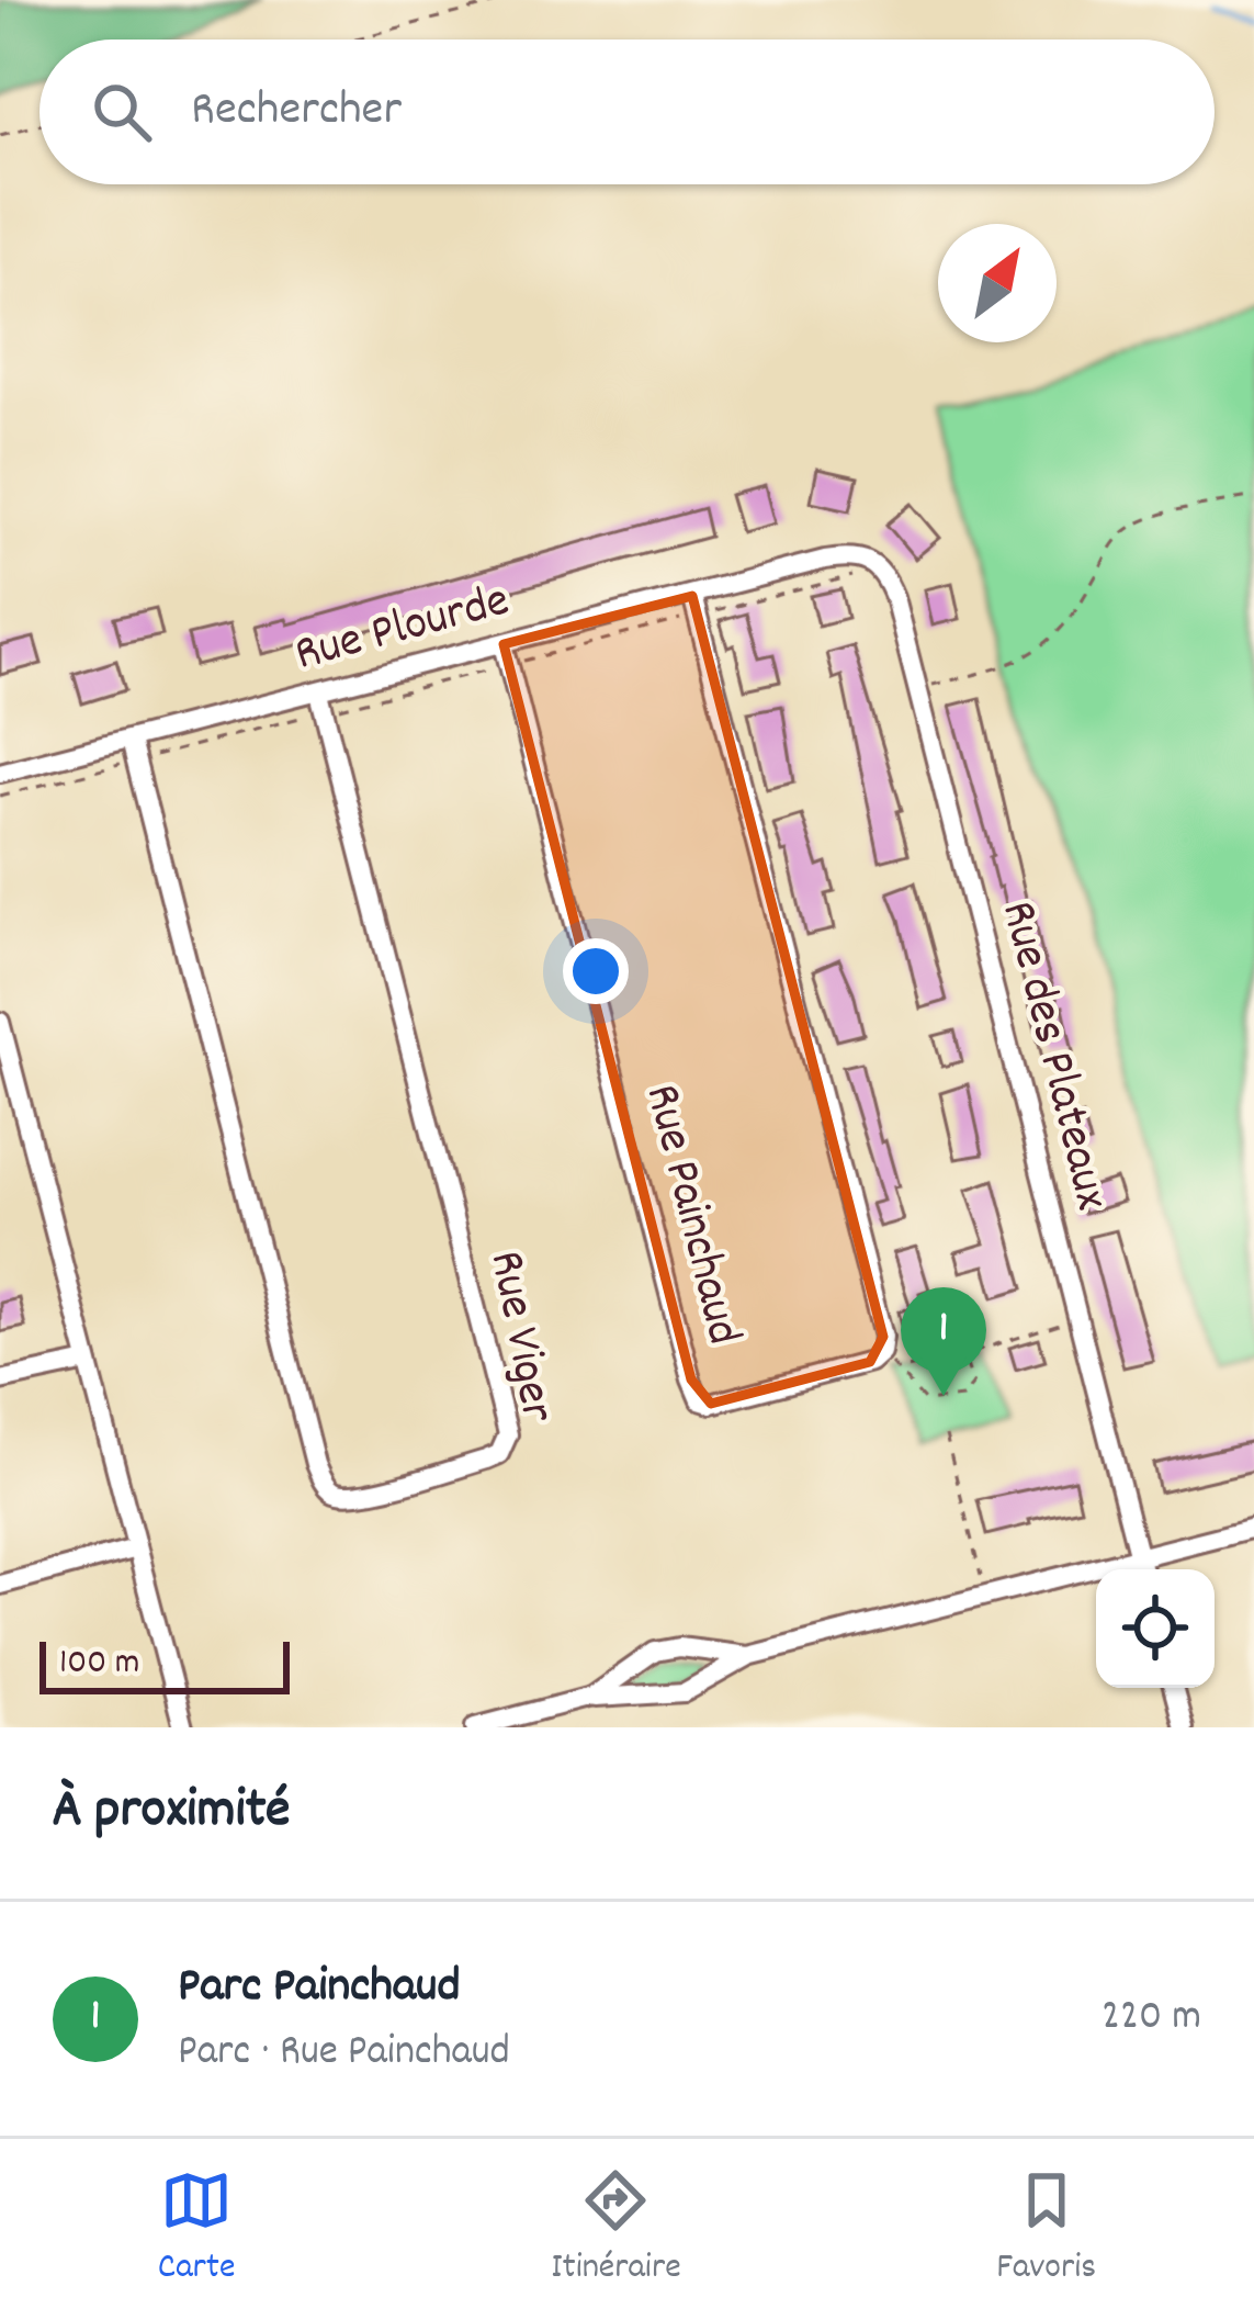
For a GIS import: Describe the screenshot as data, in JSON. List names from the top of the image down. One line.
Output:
{"streets":{"street":["Rue Plourde","Rue des Plateaux","Rue Painchaud","Rue Viger"]},"crossings":[["Rue Plourde","Rue des Plateaux"],["Rue Plourde","Rue Painchaud"],["Rue Plourde","Rue Viger"]],"scale_bar":"100 m","north":"top right","page":{"search":"Rechercher","pins":"1","scale":"100 m","heading":"À proximité","list":[{"mark":"1","name":"Parc Painchaud","note":"Parc · Rue Painchaud","value":"220 m"}],"nav":["Carte","Itinéraire","Favoris"]}}
